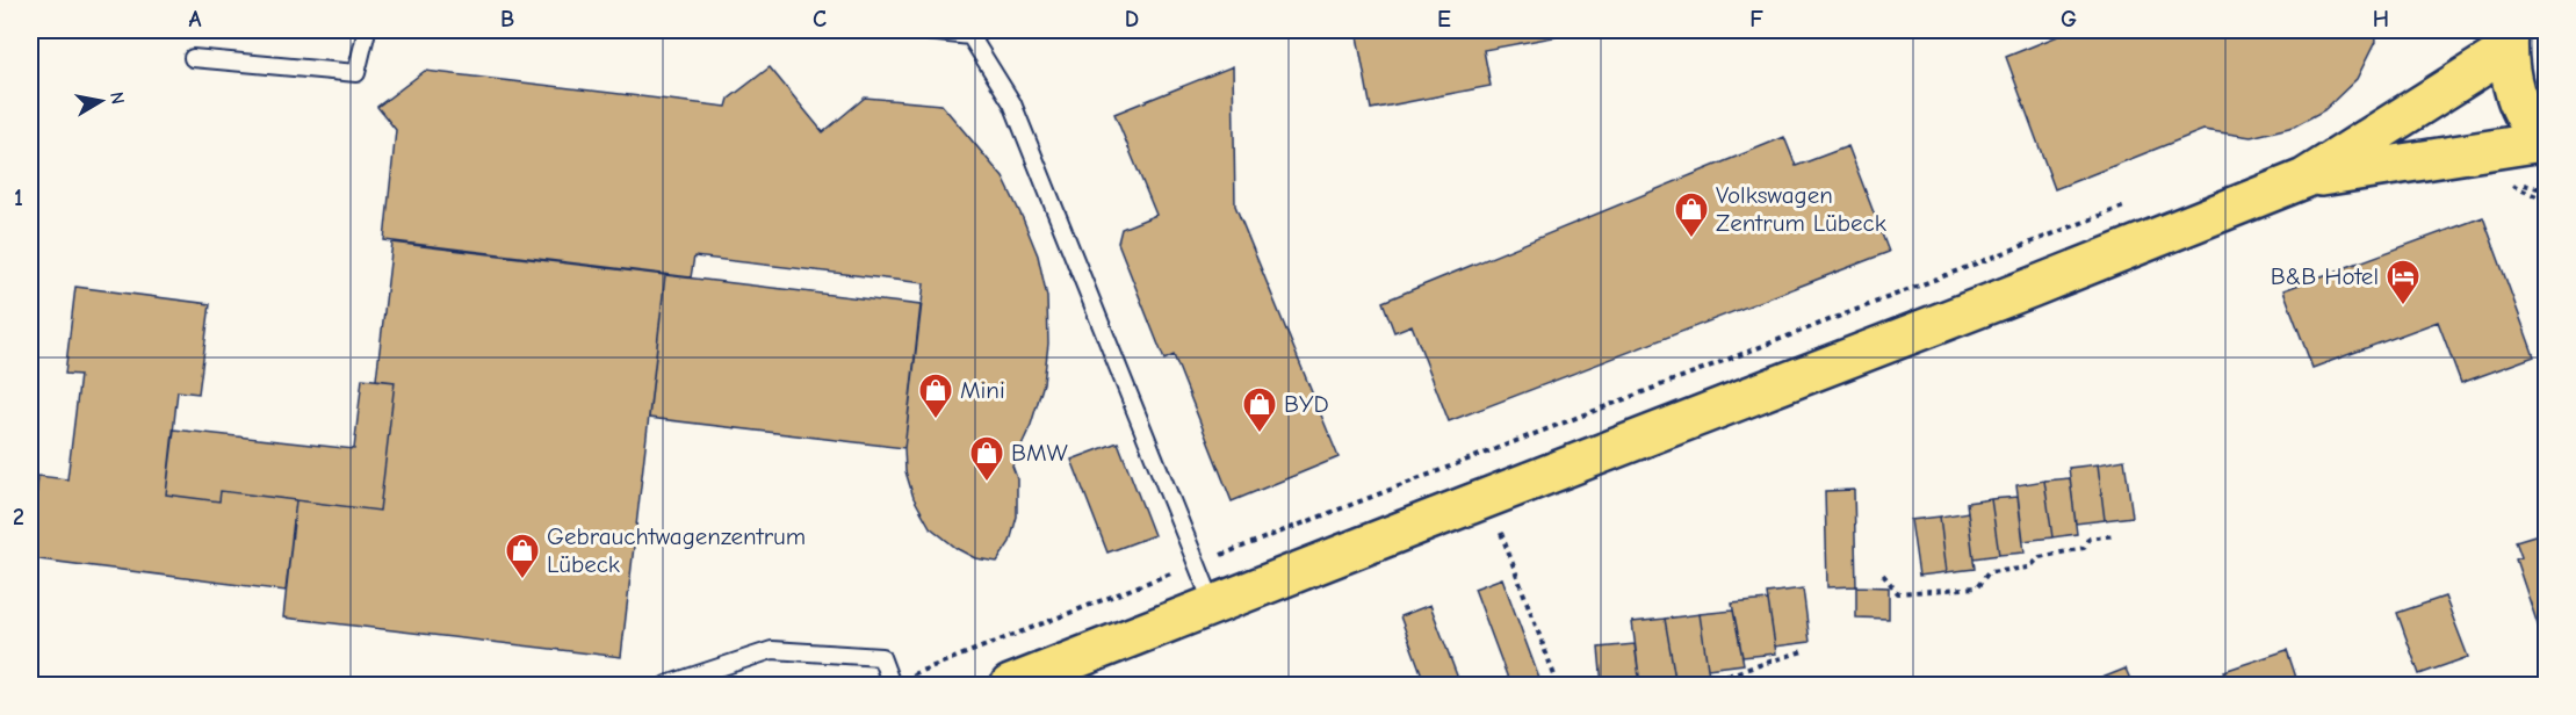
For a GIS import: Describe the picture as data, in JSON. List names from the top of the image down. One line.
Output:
{"places":{"shop":["Volkswagen Zentrum Lübeck","Mini","BYD","BMW","Gebrauchtwagenzentrum Lübeck"],"hotel":["B&B Hotel"]},"north":"right","grid":{"columns":["A","B","C","D","E","F","G","H"],"rows":["1","2"]}}
